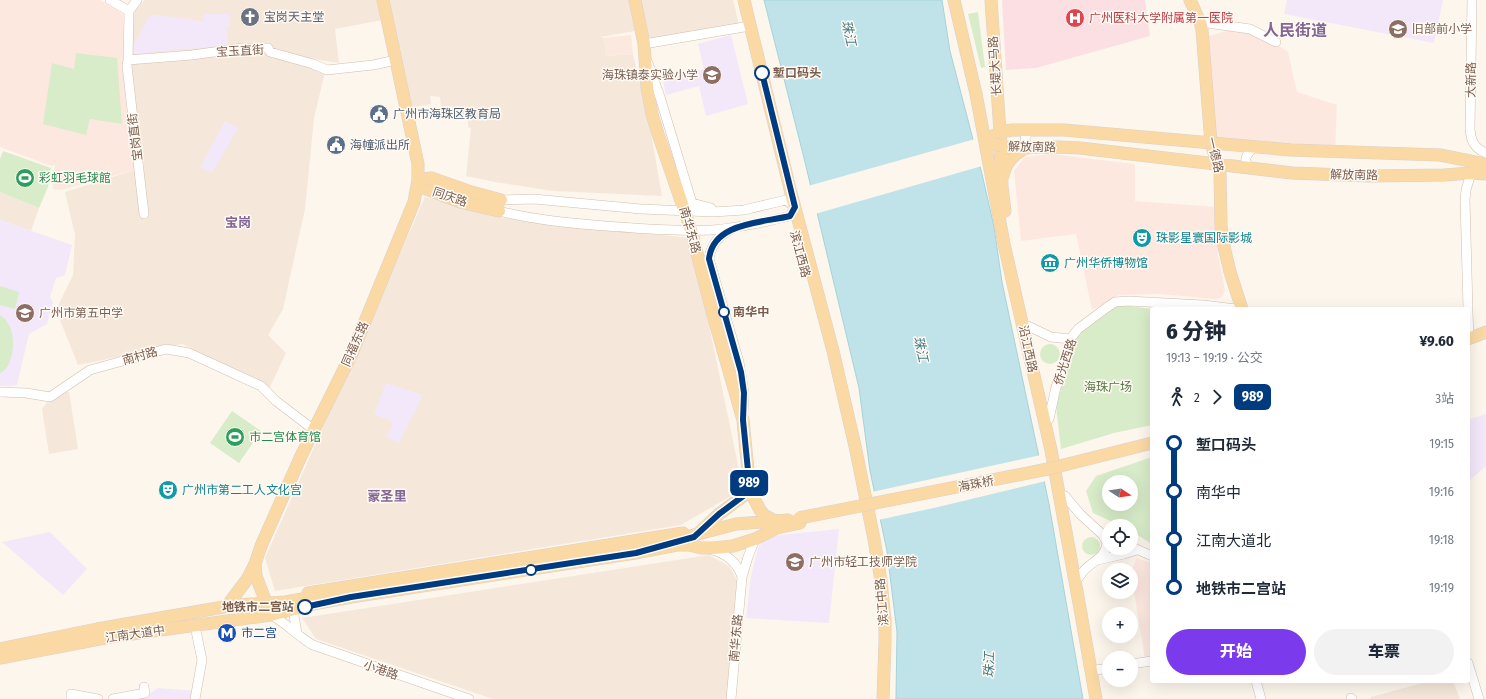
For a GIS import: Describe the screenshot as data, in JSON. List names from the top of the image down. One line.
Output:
{"streets":{"main road":["长堤大马路","解放南路","一德路","同庆路","南华东路","滨江西路","同福东路","沿江西路","海珠桥","滨江中路","江南大道中"],"street":["宝玉直街","大新路","宝岗直街","南村路","侨光西路","小港路"]},"crossings":[["宝玉直街","宝岗直街"],["宝玉直街","同福东路"],["长堤大马路","解放南路"],["长堤大马路","沿江西路"],["大新路","解放南路"],["解放南路","一德路"],["解放南路","沿江西路"],["同庆路","同福东路"],["滨江西路","滨江中路"],["同福东路","南村路"],["同福东路","江南大道中"],["沿江西路","侨光西路"],["江南大道中","小港路"]],"districts":["人民街道","宝岗","蒙圣里"],"water":["珠江"],"parks":["海珠广场"],"places":{"church":["宝岗天主堂"],"hospital":["广州医科大学附属第一医院"],"school or university":["旧部前小学","海珠镇泰实验小学","广州市第五中学","广州市轻工技师学院"],"other":["堑口码头","南华中","地铁市二宫站"],"public building":["广州市海珠区教育局","海幢派出所"],"sports":["彩虹羽毛球館","市二宫体育馆"],"theatre":["珠影星寰国际影城","广州市第二工人文化宫"],"museum":["广州华侨博物馆"],"metro station":["市二宫"]},"lines":["bus line 989"],"north":"right","page":{"on_map":"989","heading":["6 分钟","19:13 – 19:19 · 公交","¥9.60"],"legs":["2","989","3站"],"list":[{"name":"堑口码头","value":"19:15"},{"name":"南华中","value":"19:16"},{"name":"江南大道北","value":"19:18"},{"name":"地铁市二宫站","value":"19:19"}],"map_buttons":["+","−"],"buttons":["开始","车票"]}}
